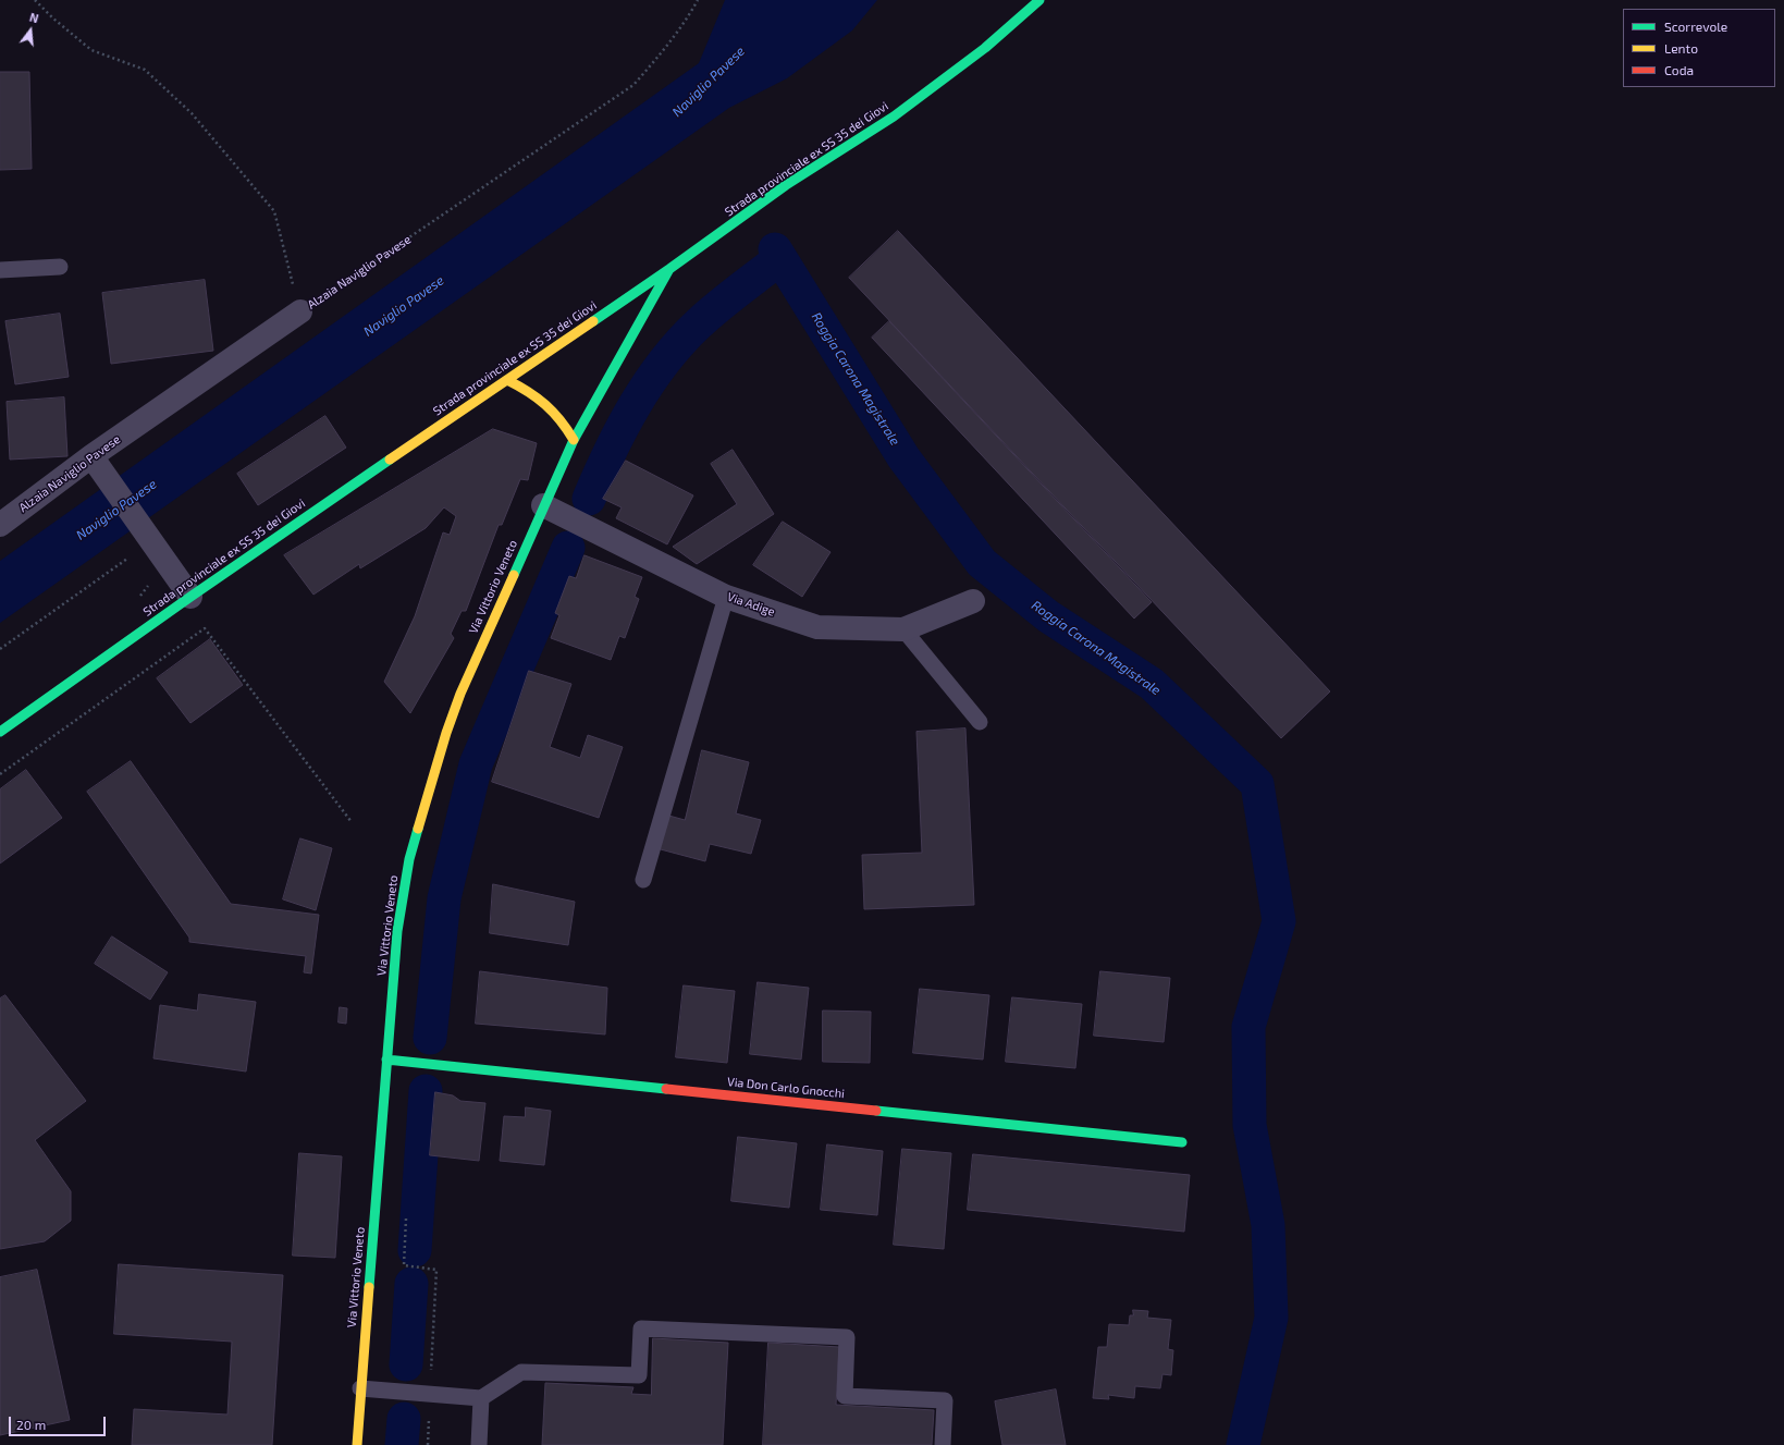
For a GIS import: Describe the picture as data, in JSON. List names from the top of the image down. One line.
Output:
{"streets":{"street":["Strada provinciale ex SS 35 dei Giovi","Alzaia Naviglio Pavese","Via Vittorio Veneto","Via Adige","Via Don Carlo Gnocchi"]},"crossings":[["Strada provinciale ex SS 35 dei Giovi","Via Vittorio Veneto"],["Via Vittorio Veneto","Via Adige"],["Via Vittorio Veneto","Via Don Carlo Gnocchi"]],"water":["Naviglio Pavese","Roggia Carona Magistrale"],"legend":["Scorrevole","Lento","Coda"],"scale_bar":"20 m","north":"top"}
